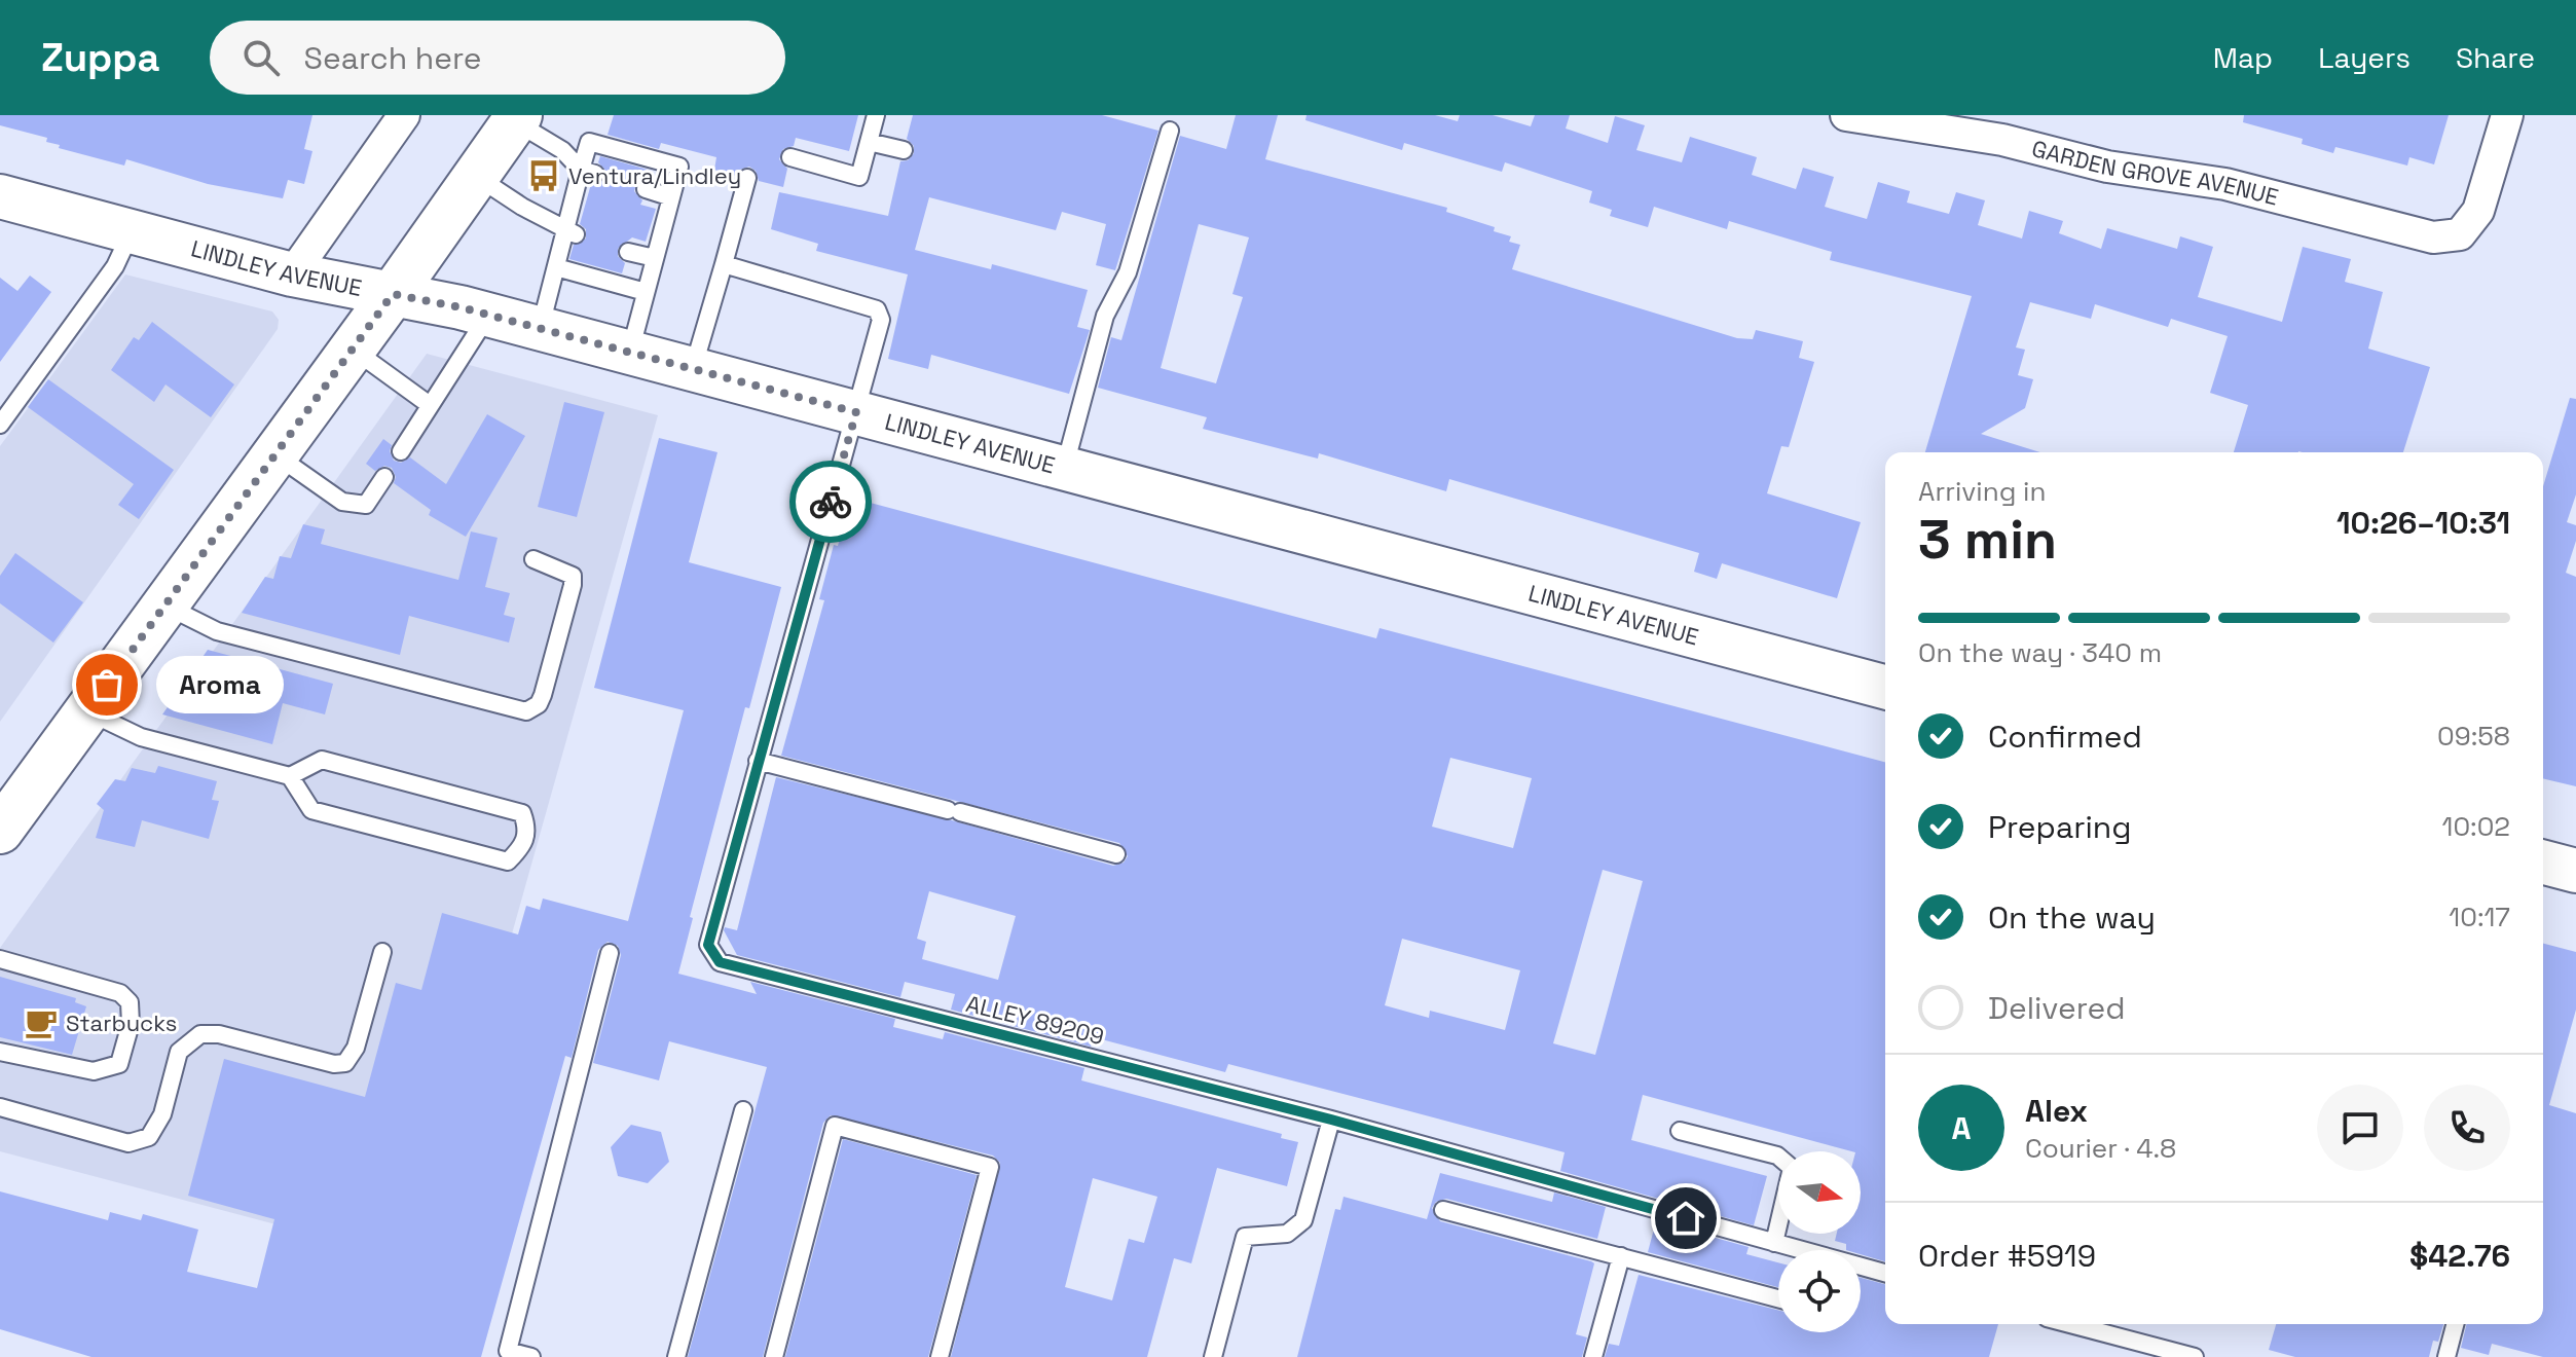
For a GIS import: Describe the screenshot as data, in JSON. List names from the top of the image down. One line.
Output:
{"streets":{"main road":["LINDLEY AVENUE"],"street":["GARDEN GROVE AVENUE"],"lane":["ALLEY 89209"]},"crossings":[["LINDLEY AVENUE","ALLEY 89209"]],"places":{"bus stop":["Ventura/Lindley"],"other":["Aroma"],"cafe":["Starbucks"]},"north":"right","page":{"header":"Zuppa","search":"Search here","nav":["Map","Layers","Share"],"heading":["3 min","Arriving in","10:26–10:31"],"panel":["Alex","Courier · 4.8","Order #5919","$42.76"],"bar":"On the way · 340 m","bubble":"Aroma","list":[["Confirmed","09:58"],["Preparing","10:02"],["On the way","10:17"],"Delivered"],"round":"A"}}
